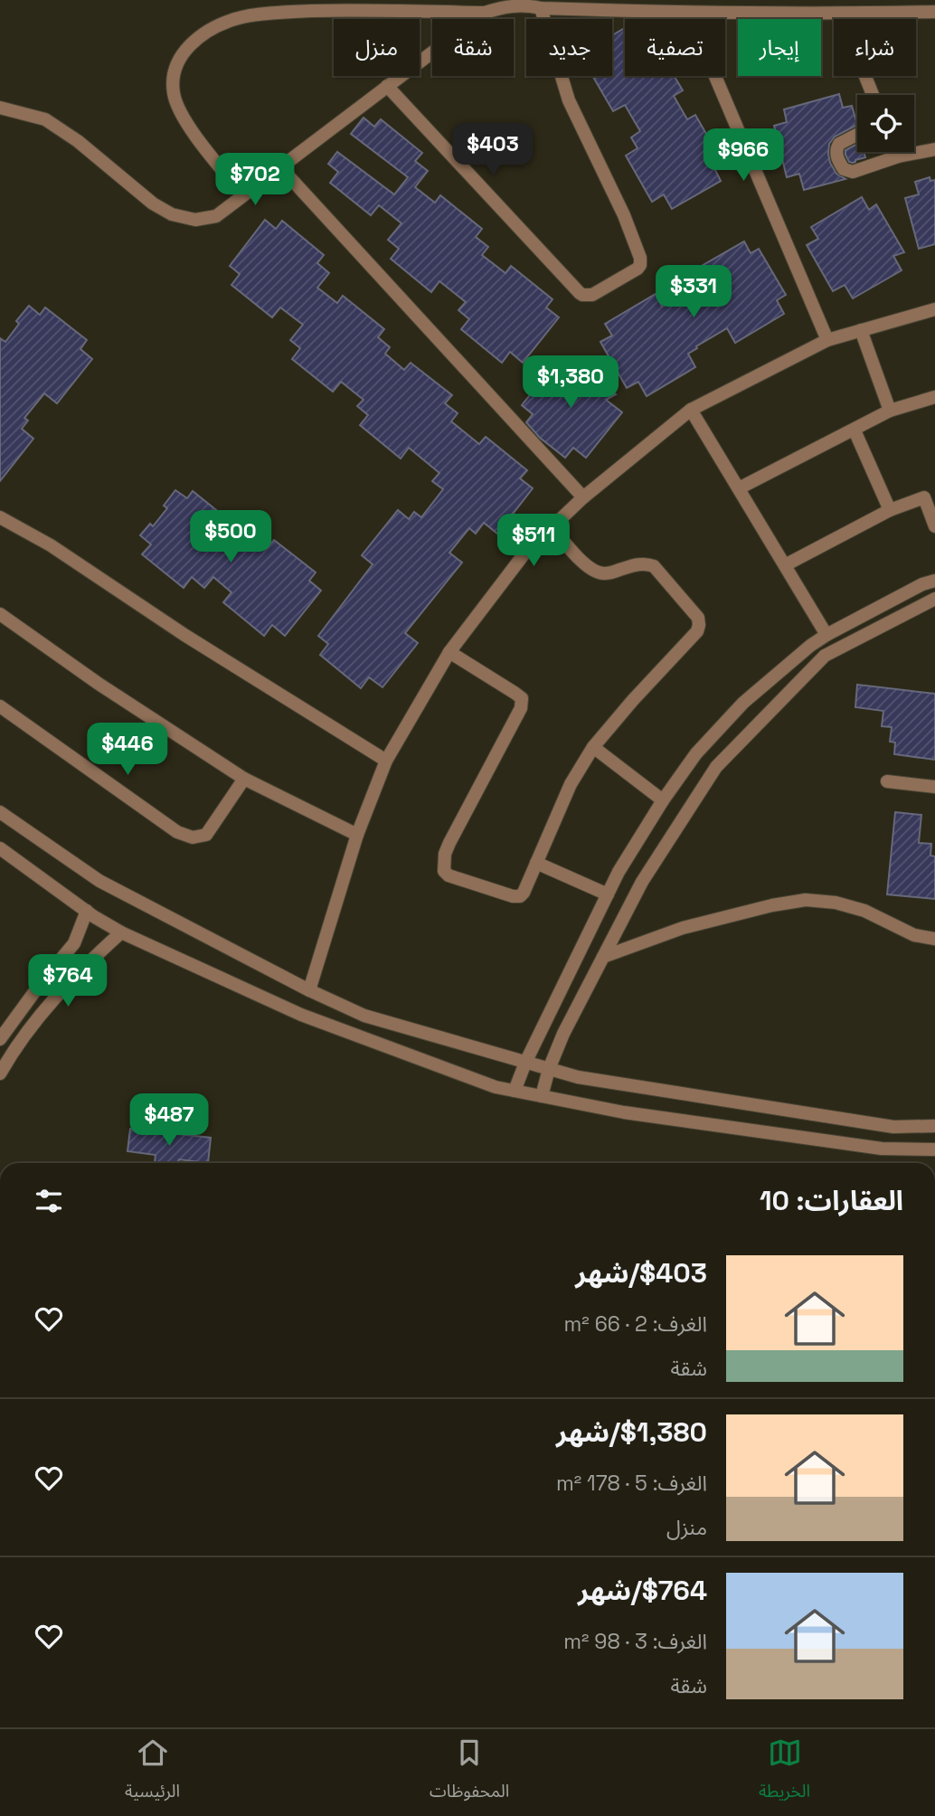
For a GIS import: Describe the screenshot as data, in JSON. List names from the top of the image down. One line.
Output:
{"page":{"chip":["شراء","إيجار","تصفية","جديد","شقة","منزل"],"price":["$403","$966","$702","$331","$1,380","$500","$511","$446","$764","$487"],"heading":"العقارات: 10","list":[{"name":"$403/شهر","note":"الغرف: 2 · 66 m² · شقة"},{"name":"$1,380/شهر","note":"الغرف: 5 · 178 m² · منزل"},{"name":"$764/شهر","note":"الغرف: 3 · 98 m² · شقة"}],"tabs":["الخريطة","المحفوظات","الرئيسية"]}}
